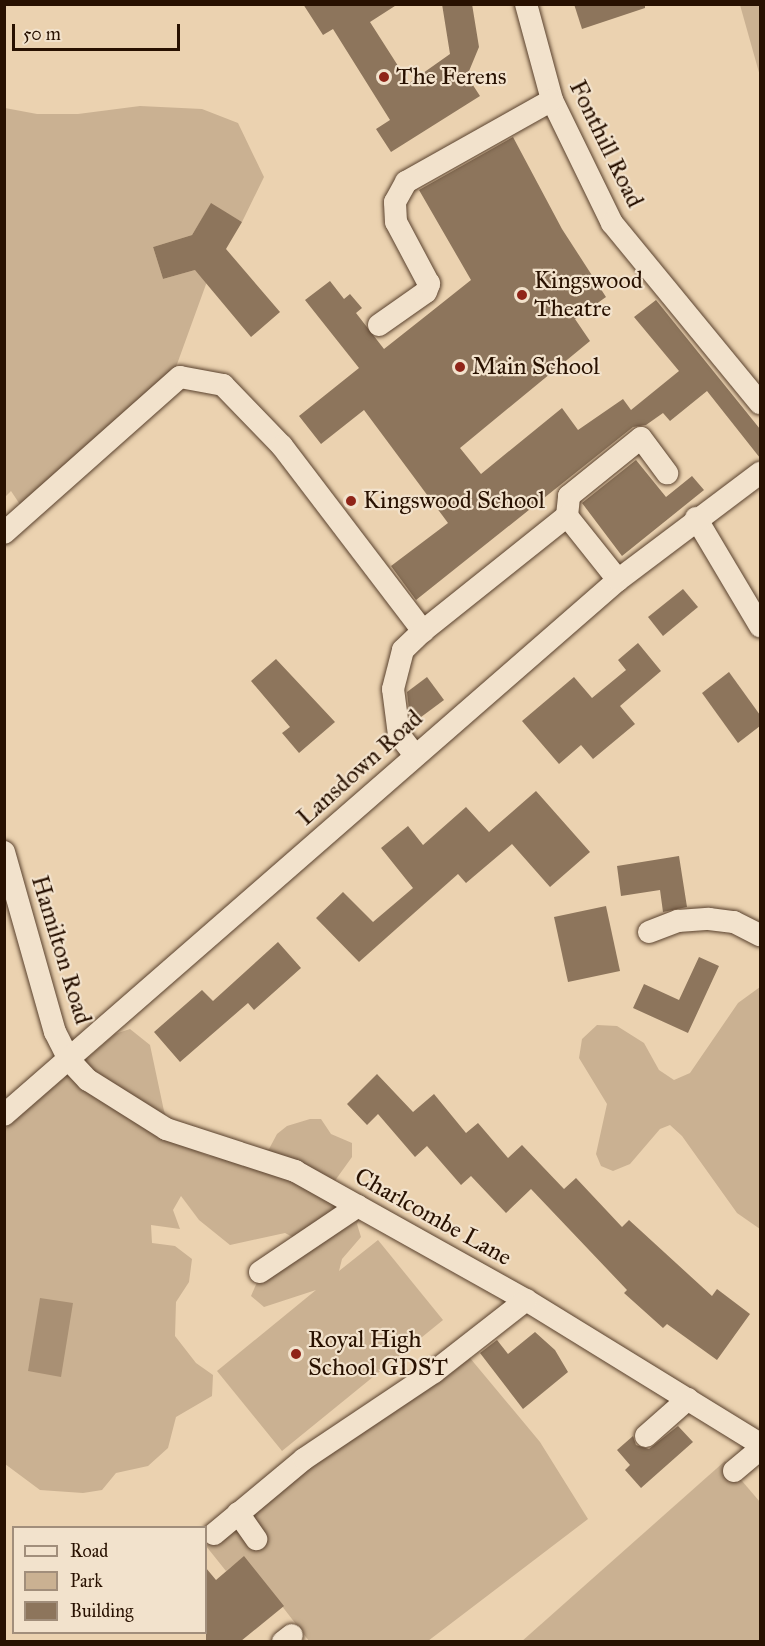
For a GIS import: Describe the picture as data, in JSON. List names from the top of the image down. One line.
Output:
{"streets":{"street":["Fonthill Road","Lansdown Road","Hamilton Road","Charlcombe Lane"]},"crossings":[["Lansdown Road","Hamilton Road"],["Lansdown Road","Charlcombe Lane"],["Hamilton Road","Charlcombe Lane"]],"places":["The Ferens","Kingswood Theatre","Main School","Kingswood School","Royal High School GDST"],"legend":["Road","Park","Building"],"scale_bar":"50 m"}
